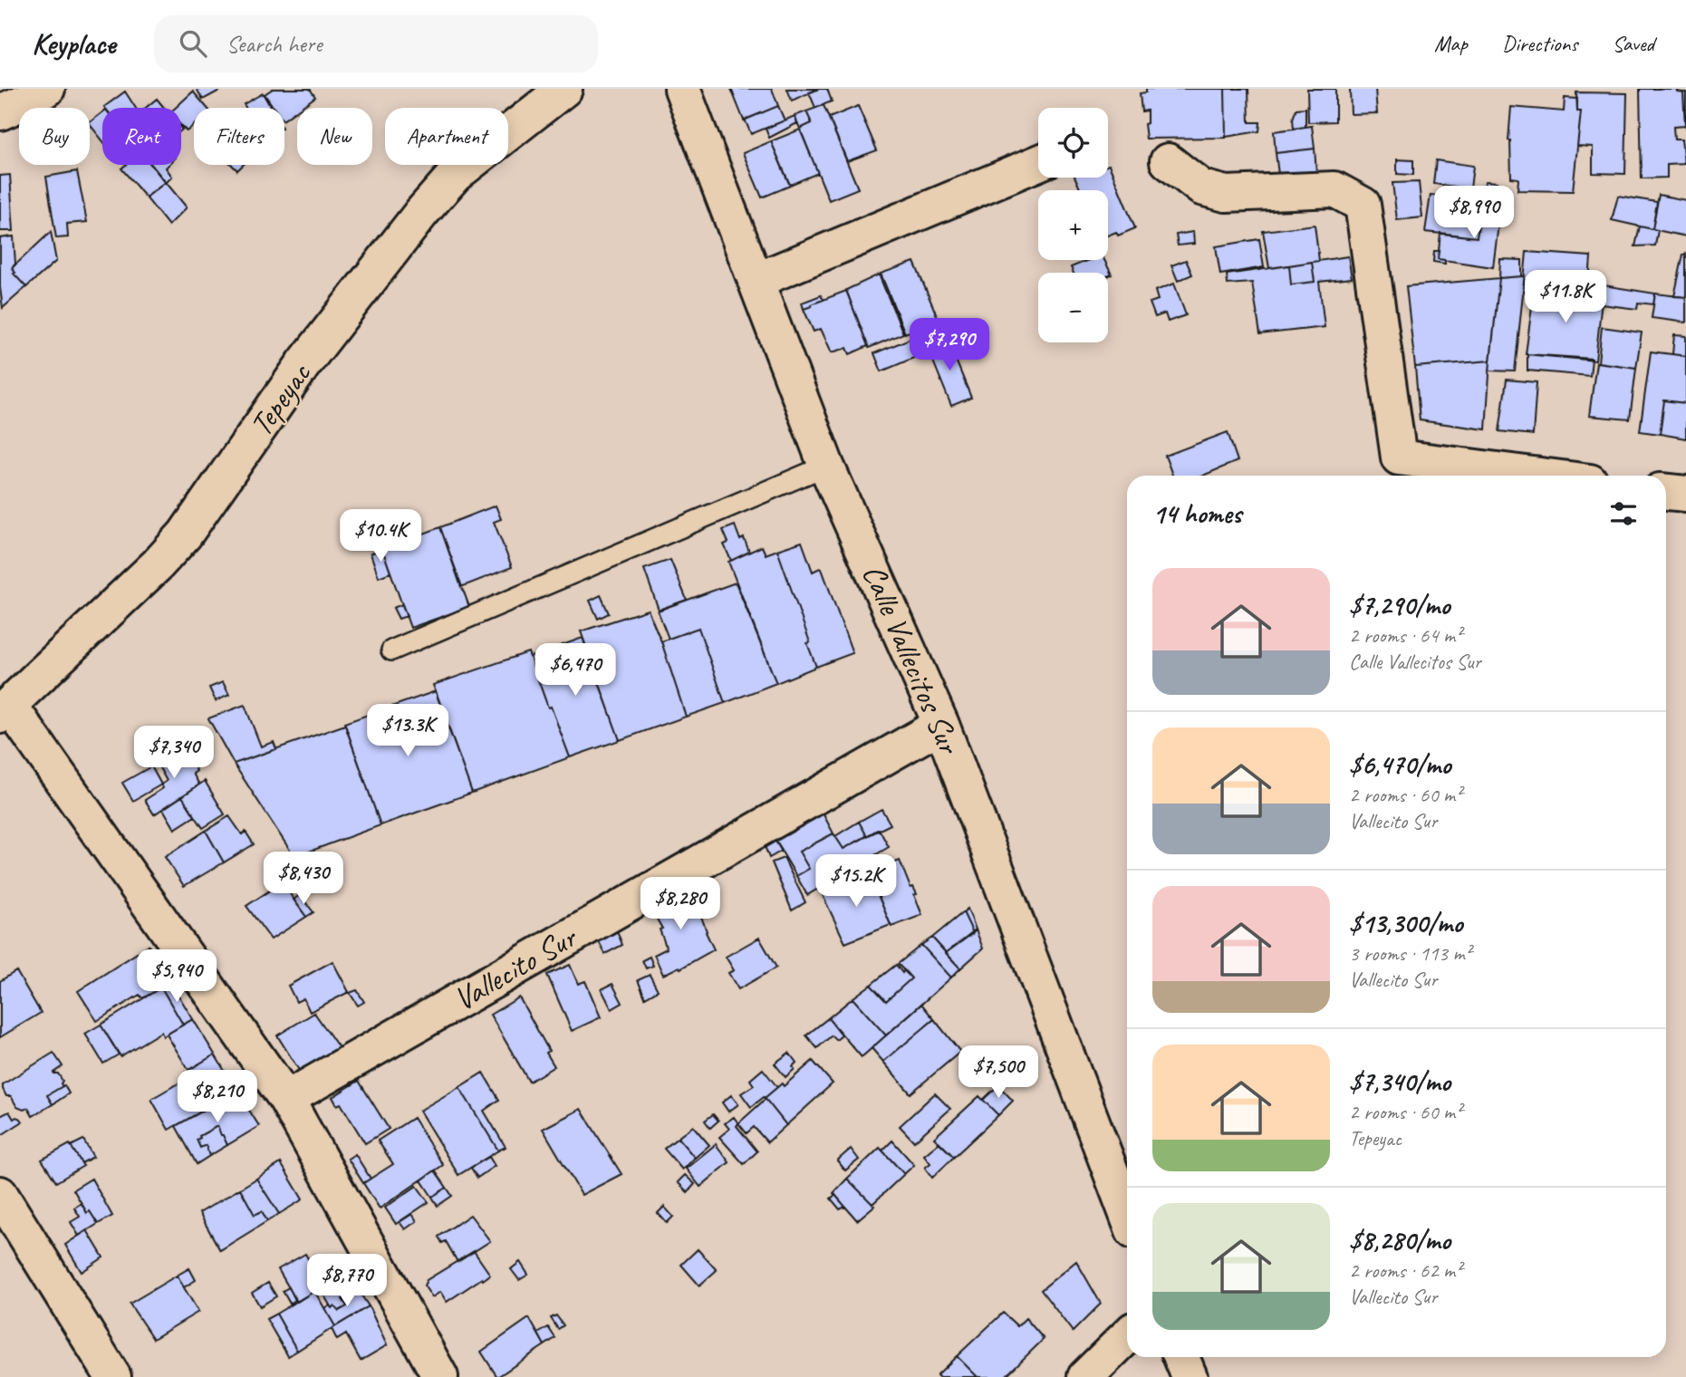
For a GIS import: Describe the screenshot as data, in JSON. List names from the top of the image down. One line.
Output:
{"streets":{"street":["Tepeyac","Calle Vallecitos Sur","Vallecito Sur"]},"crossings":[["Calle Vallecitos Sur","Vallecito Sur"]],"page":{"header":"Keyplace","search":"Search here","nav":["Map","Directions","Saved"],"map_buttons":["+","−"],"chip":["Buy","Rent","Filters","New","Apartment"],"price":["$8,990","$11.8K","$7,290","$10.4K","$6,470","$13.3K","$7,340","$8,430","$15.2K","$8,280","$5,940","$7,500","$8,210","$8,770"],"heading":"14 homes","list":[{"name":"$7,290/mo","note":"2 rooms · 64 m² · Calle Vallecitos Sur"},{"name":"$6,470/mo","note":"2 rooms · 60 m² · Vallecito Sur"},{"name":"$13,300/mo","note":"3 rooms · 113 m² · Vallecito Sur"},{"name":"$7,340/mo","note":"2 rooms · 60 m² · Tepeyac"},{"name":"$8,280/mo","note":"2 rooms · 62 m² · Vallecito Sur"}]}}
